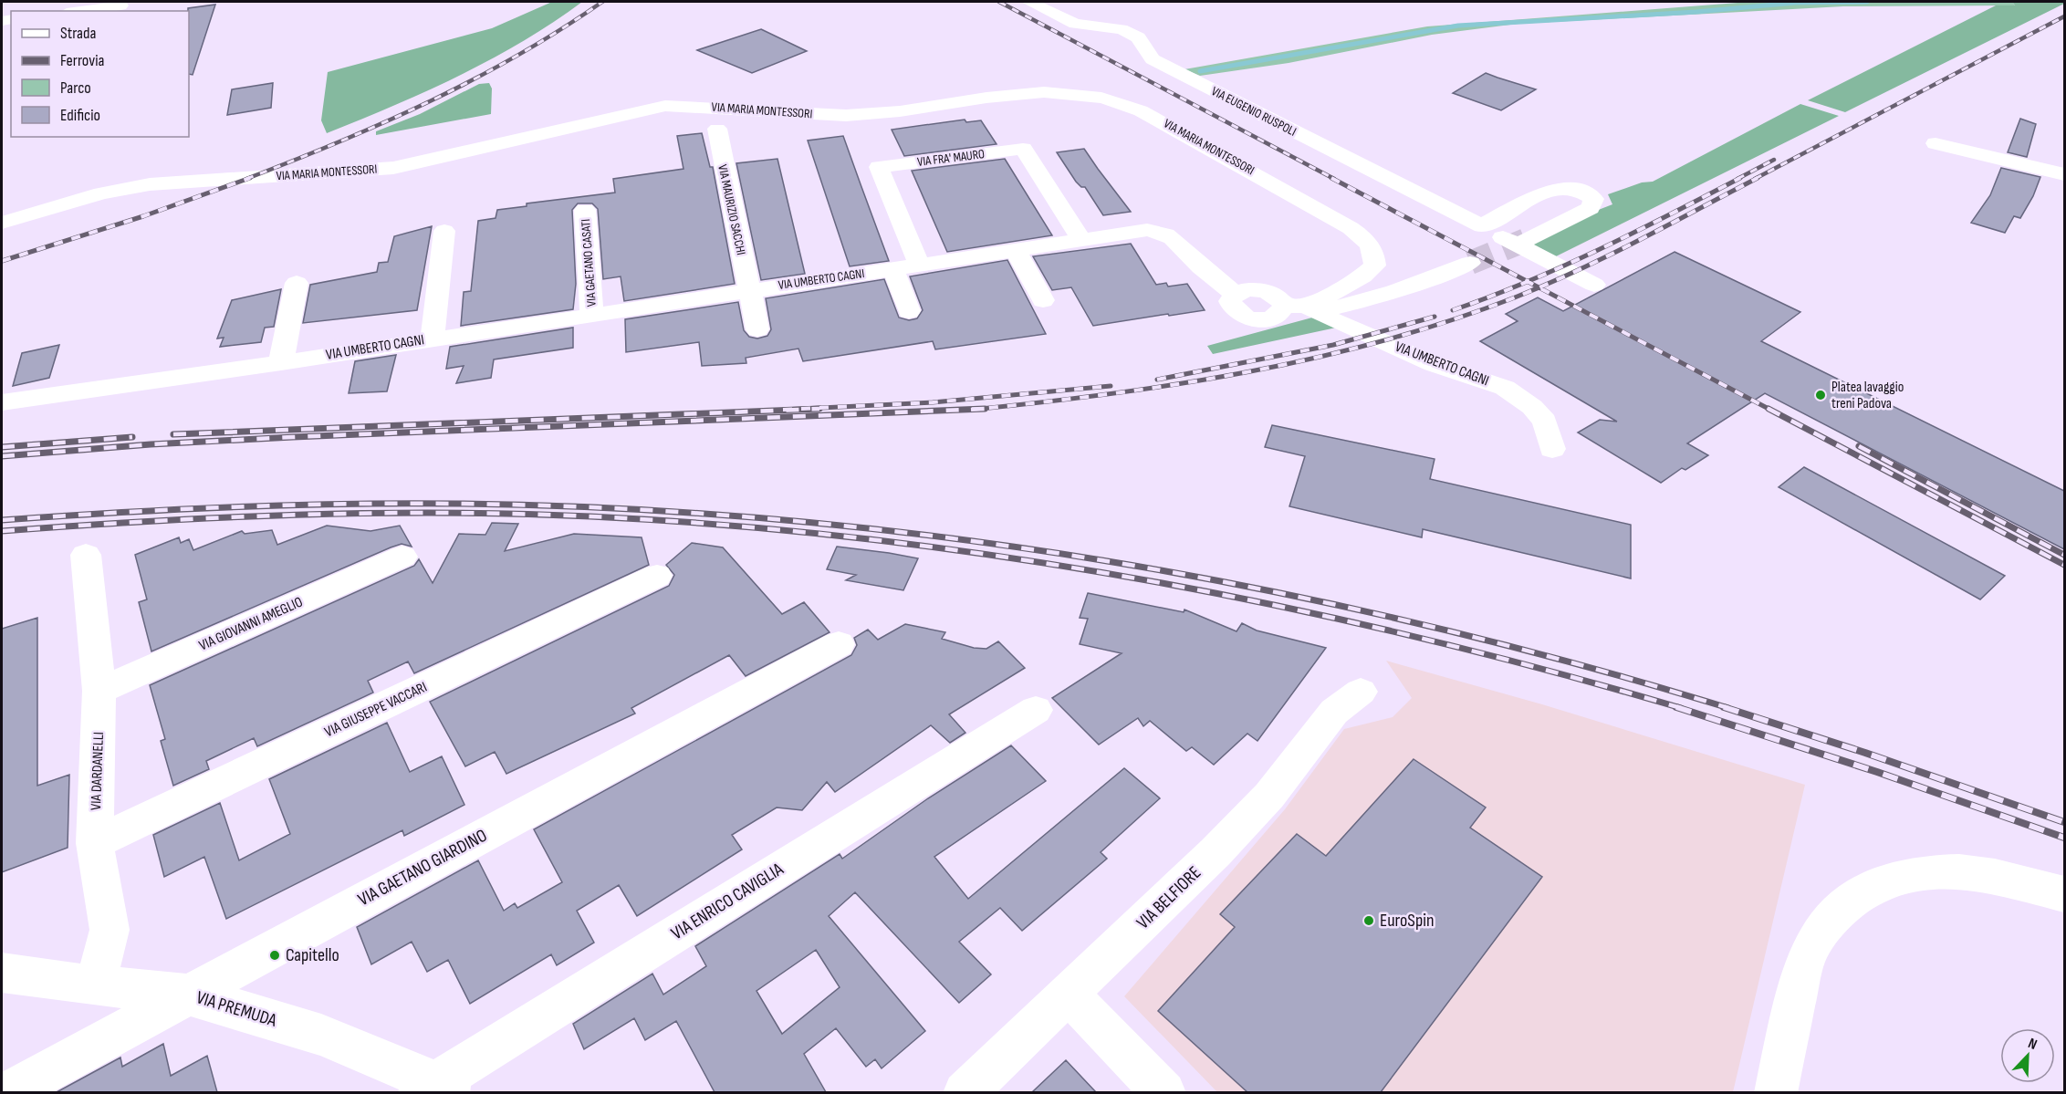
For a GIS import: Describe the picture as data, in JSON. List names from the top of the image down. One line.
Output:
{"streets":{"street":["VIA MARIA MONTESSORI","VIA EUGENIO RUSPOLI","VIA FRA' MAURO","VIA MAURIZIO SACCHI","VIA GAETANO CASATI","VIA UMBERTO CAGNI","VIA GIOVANNI AMEGLIO","VIA GIUSEPPE VACCARI","VIA DARDANELLI","VIA GAETANO GIARDINO","VIA BELFIORE","VIA ENRICO CAVIGLIA","VIA PREMUDA"]},"crossings":[["VIA MARIA MONTESSORI","VIA UMBERTO CAGNI"],["VIA FRA' MAURO","VIA UMBERTO CAGNI"],["VIA MAURIZIO SACCHI","VIA UMBERTO CAGNI"],["VIA GAETANO CASATI","VIA UMBERTO CAGNI"],["VIA GIOVANNI AMEGLIO","VIA DARDANELLI"],["VIA GIUSEPPE VACCARI","VIA DARDANELLI"],["VIA DARDANELLI","VIA PREMUDA"],["VIA GAETANO GIARDINO","VIA PREMUDA"],["VIA ENRICO CAVIGLIA","VIA PREMUDA"]],"places":["Platea lavaggio treni Padova","EuroSpin","Capitello"],"legend":["Strada","Ferrovia","Parco","Edificio"],"north":"top right"}
